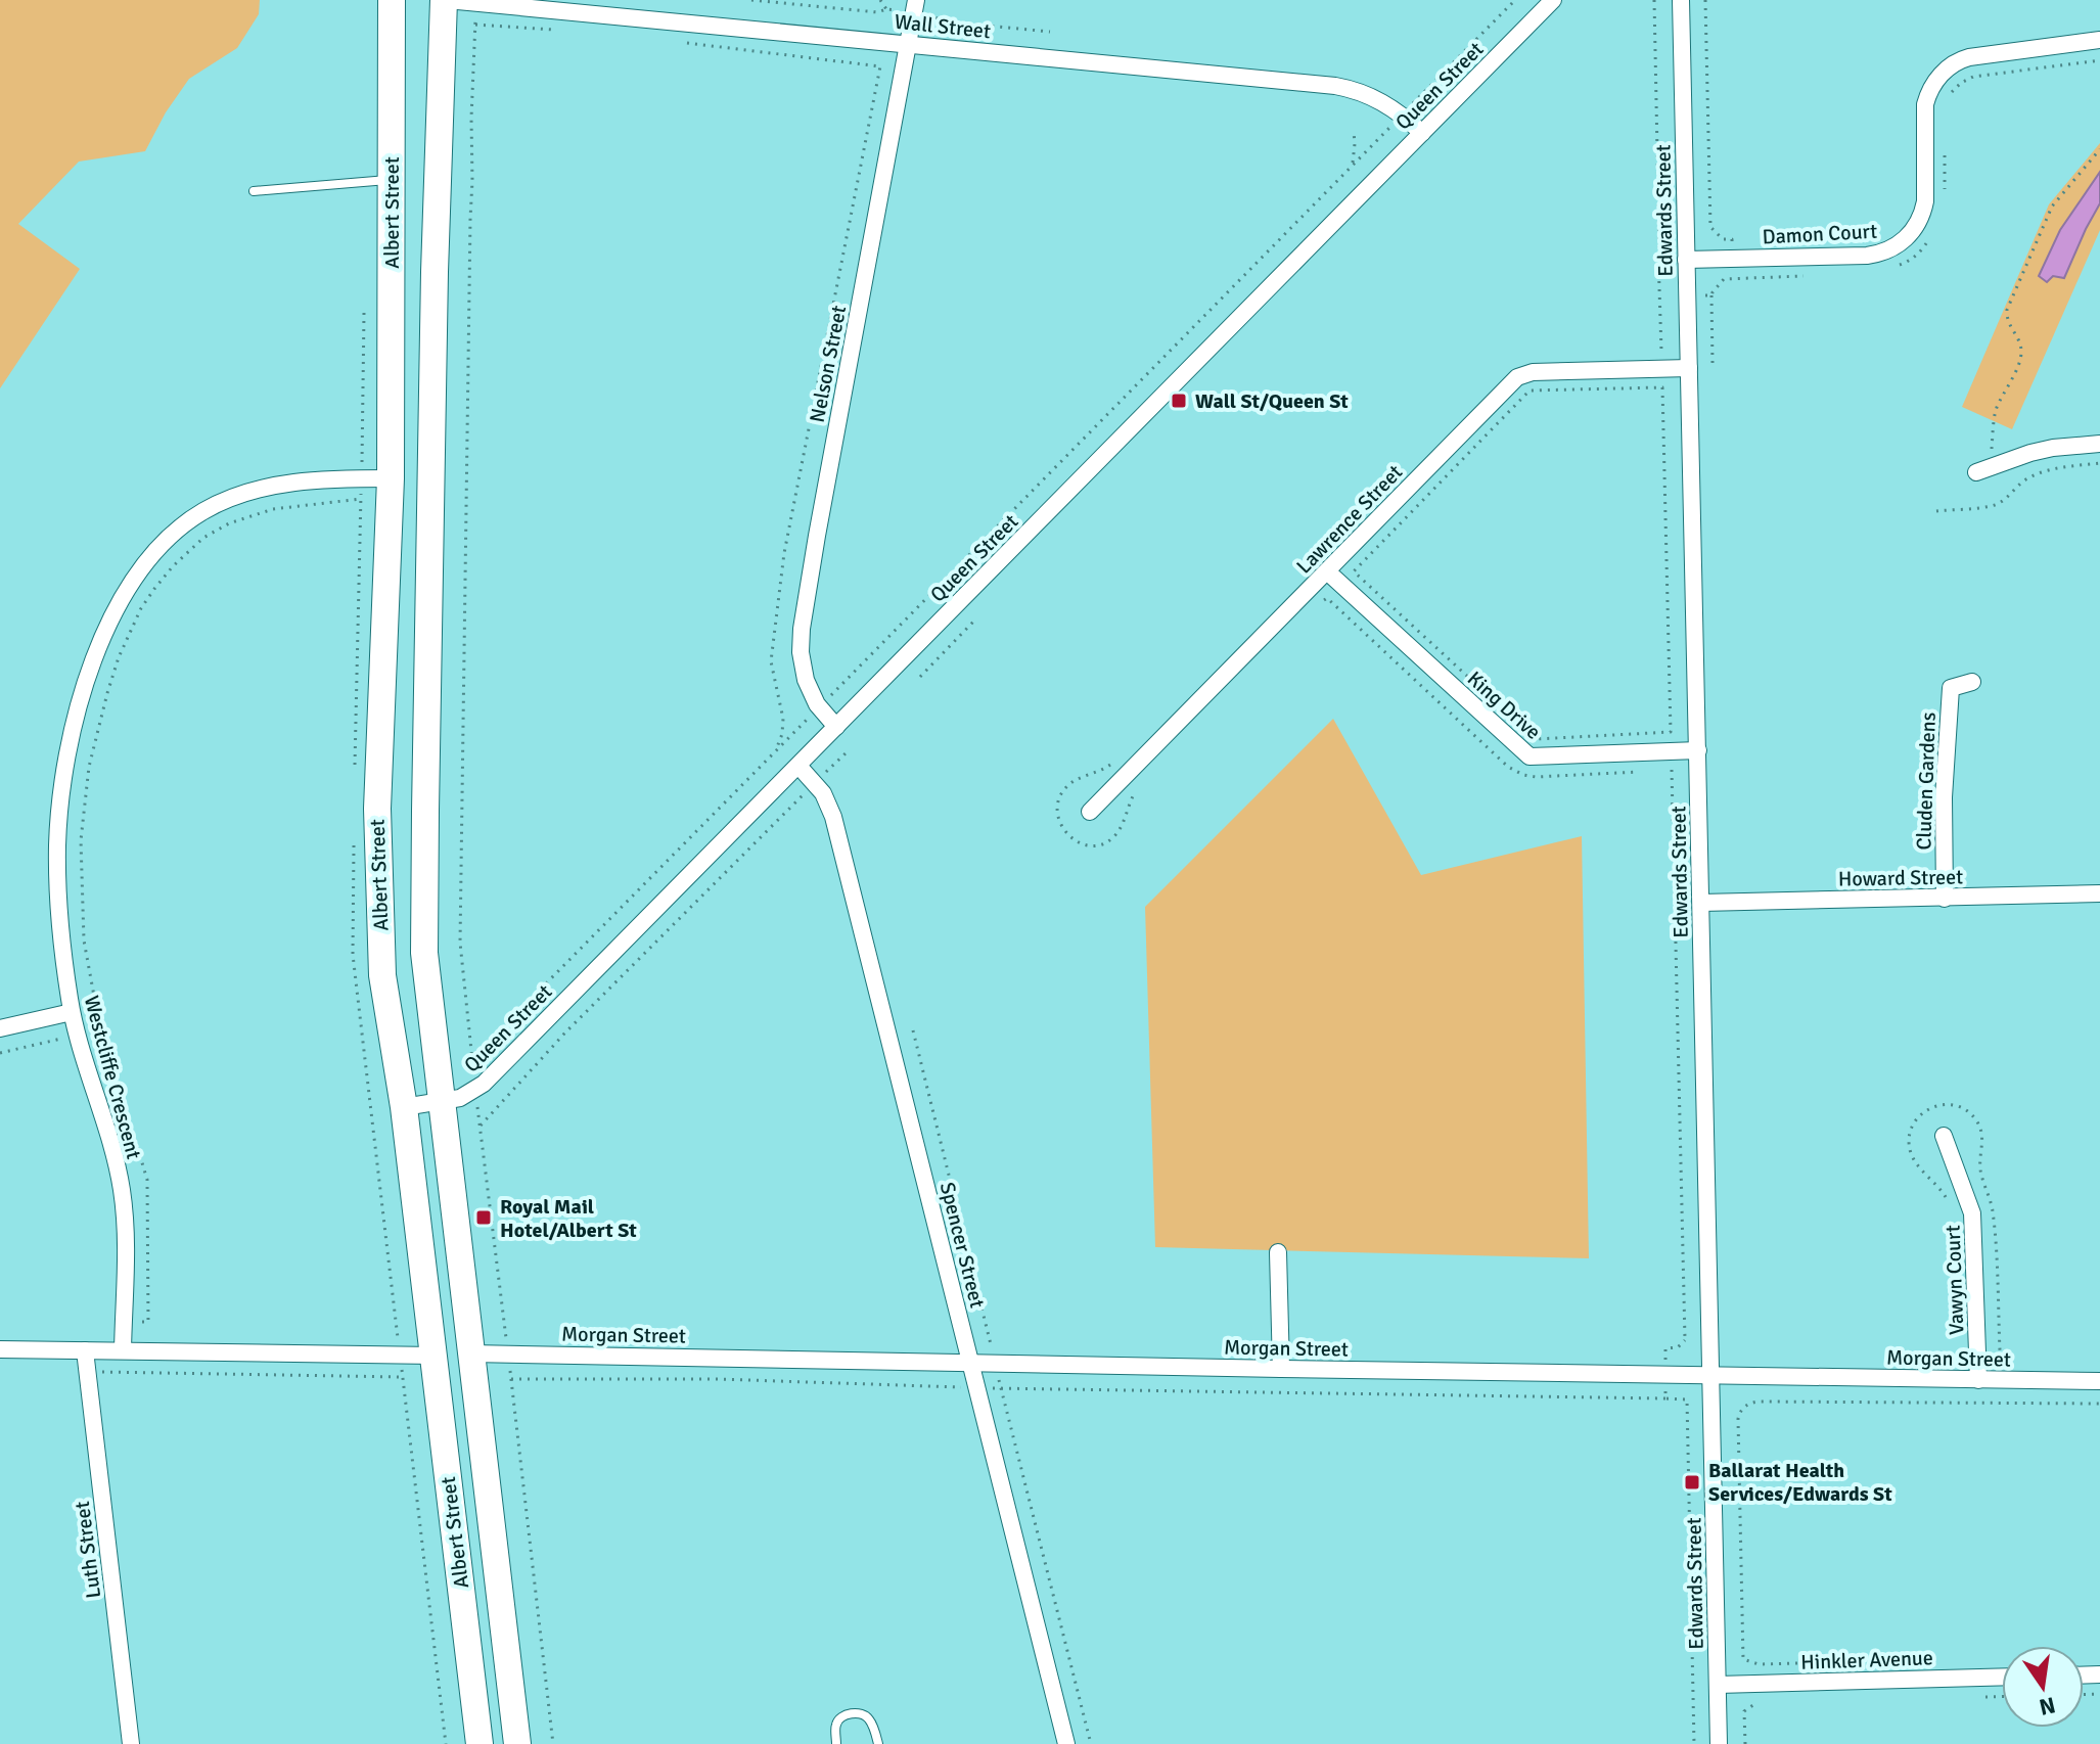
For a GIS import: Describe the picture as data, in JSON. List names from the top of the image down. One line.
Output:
{"streets":{"highway":["Albert Street"],"street":["Wall Street","Queen Street","Edwards Street","Damon Court","Nelson Street","Lawrence Street","King Drive","Cluden Gardens","Howard Street","Westcliffe Crescent","Spencer Street","Vawyn Court","Morgan Street","Luth Street","Hinkler Avenue"]},"crossings":[["Wall Street","Queen Street"],["Wall Street","Albert Street"],["Wall Street","Nelson Street"],["Queen Street","Albert Street"],["Queen Street","Nelson Street"],["Queen Street","Spencer Street"],["Edwards Street","Damon Court"],["Edwards Street","Lawrence Street"],["Edwards Street","King Drive"],["Edwards Street","Howard Street"],["Edwards Street","Morgan Street"],["Edwards Street","Hinkler Avenue"],["Albert Street","Westcliffe Crescent"],["Albert Street","Morgan Street"],["Lawrence Street","King Drive"],["Cluden Gardens","Howard Street"],["Spencer Street","Morgan Street"],["Vawyn Court","Morgan Street"]],"places":{"transit":["Wall St/Queen St","Royal Mail Hotel/Albert St","Ballarat Health Services/Edwards St"]},"north":"bottom"}
